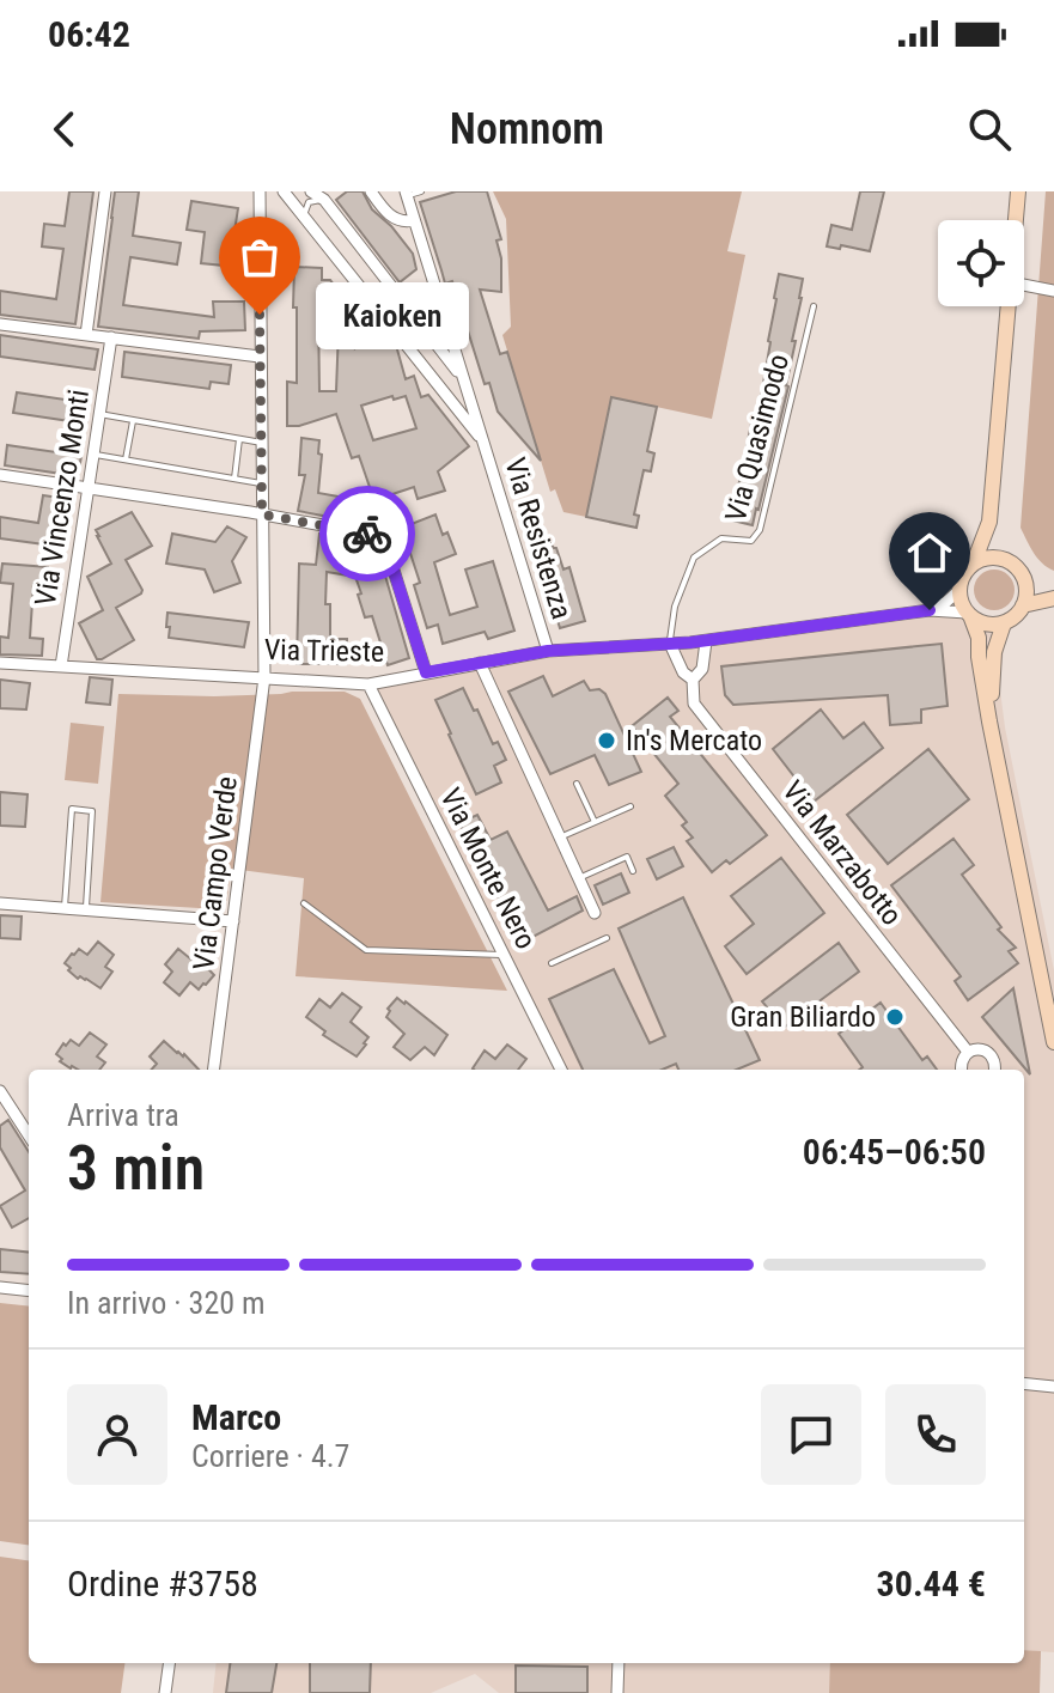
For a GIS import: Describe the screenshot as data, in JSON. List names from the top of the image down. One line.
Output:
{"streets":{"street":["Via Vincenzo Monti","Via Resistenza","Via Trieste","Via Marzabotto","Via Monte Nero","Via Campo Verde"],"lane":["Via Quasimodo"]},"crossings":[["Via Quasimodo","Via Trieste"],["Via Quasimodo","Via Marzabotto"],["Via Vincenzo Monti","Via Trieste"],["Via Resistenza","Via Trieste"],["Via Trieste","Via Marzabotto"],["Via Trieste","Via Monte Nero"],["Via Trieste","Via Campo Verde"]],"places":["Kaioken","In's Mercato","Gran Biliardo"],"page":{"status":"06:42","header":"Nomnom","bubble":"Kaioken","heading":["3 min","Arriva tra","06:45–06:50"],"panel":["Marco","Corriere · 4.7","Ordine #3758","30.44 €"],"bar":"In arrivo · 320 m"}}
